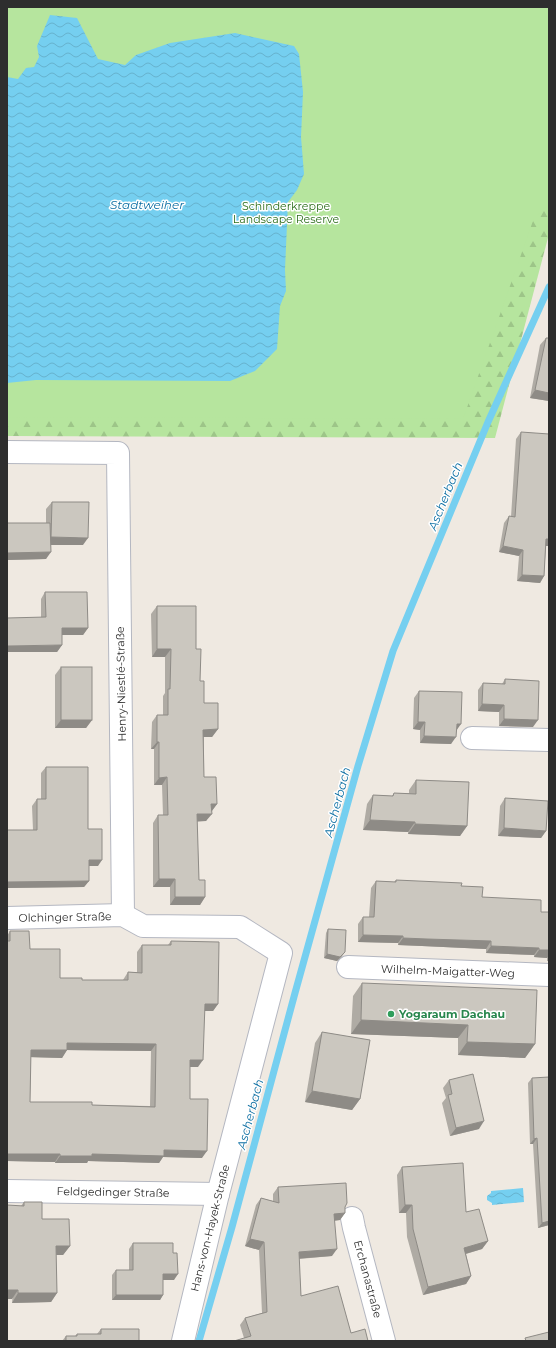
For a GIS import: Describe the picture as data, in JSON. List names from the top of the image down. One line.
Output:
{"streets":{"street":["Henry-Niestlé-Straße","Olchinger Straße","Wilhelm-Maigatter-Weg","Feldgedinger Straße","Hans-von-Hayek-Straße","Erchanastraße"]},"crossings":[["Henry-Niestlé-Straße","Olchinger Straße"],["Olchinger Straße","Hans-von-Hayek-Straße"],["Feldgedinger Straße","Hans-von-Hayek-Straße"]],"water":["Stadtweiher","Ascherbach"],"parks":["Schinderkreppe Landscape Reserve"],"places":["Yogaraum Dachau"]}
